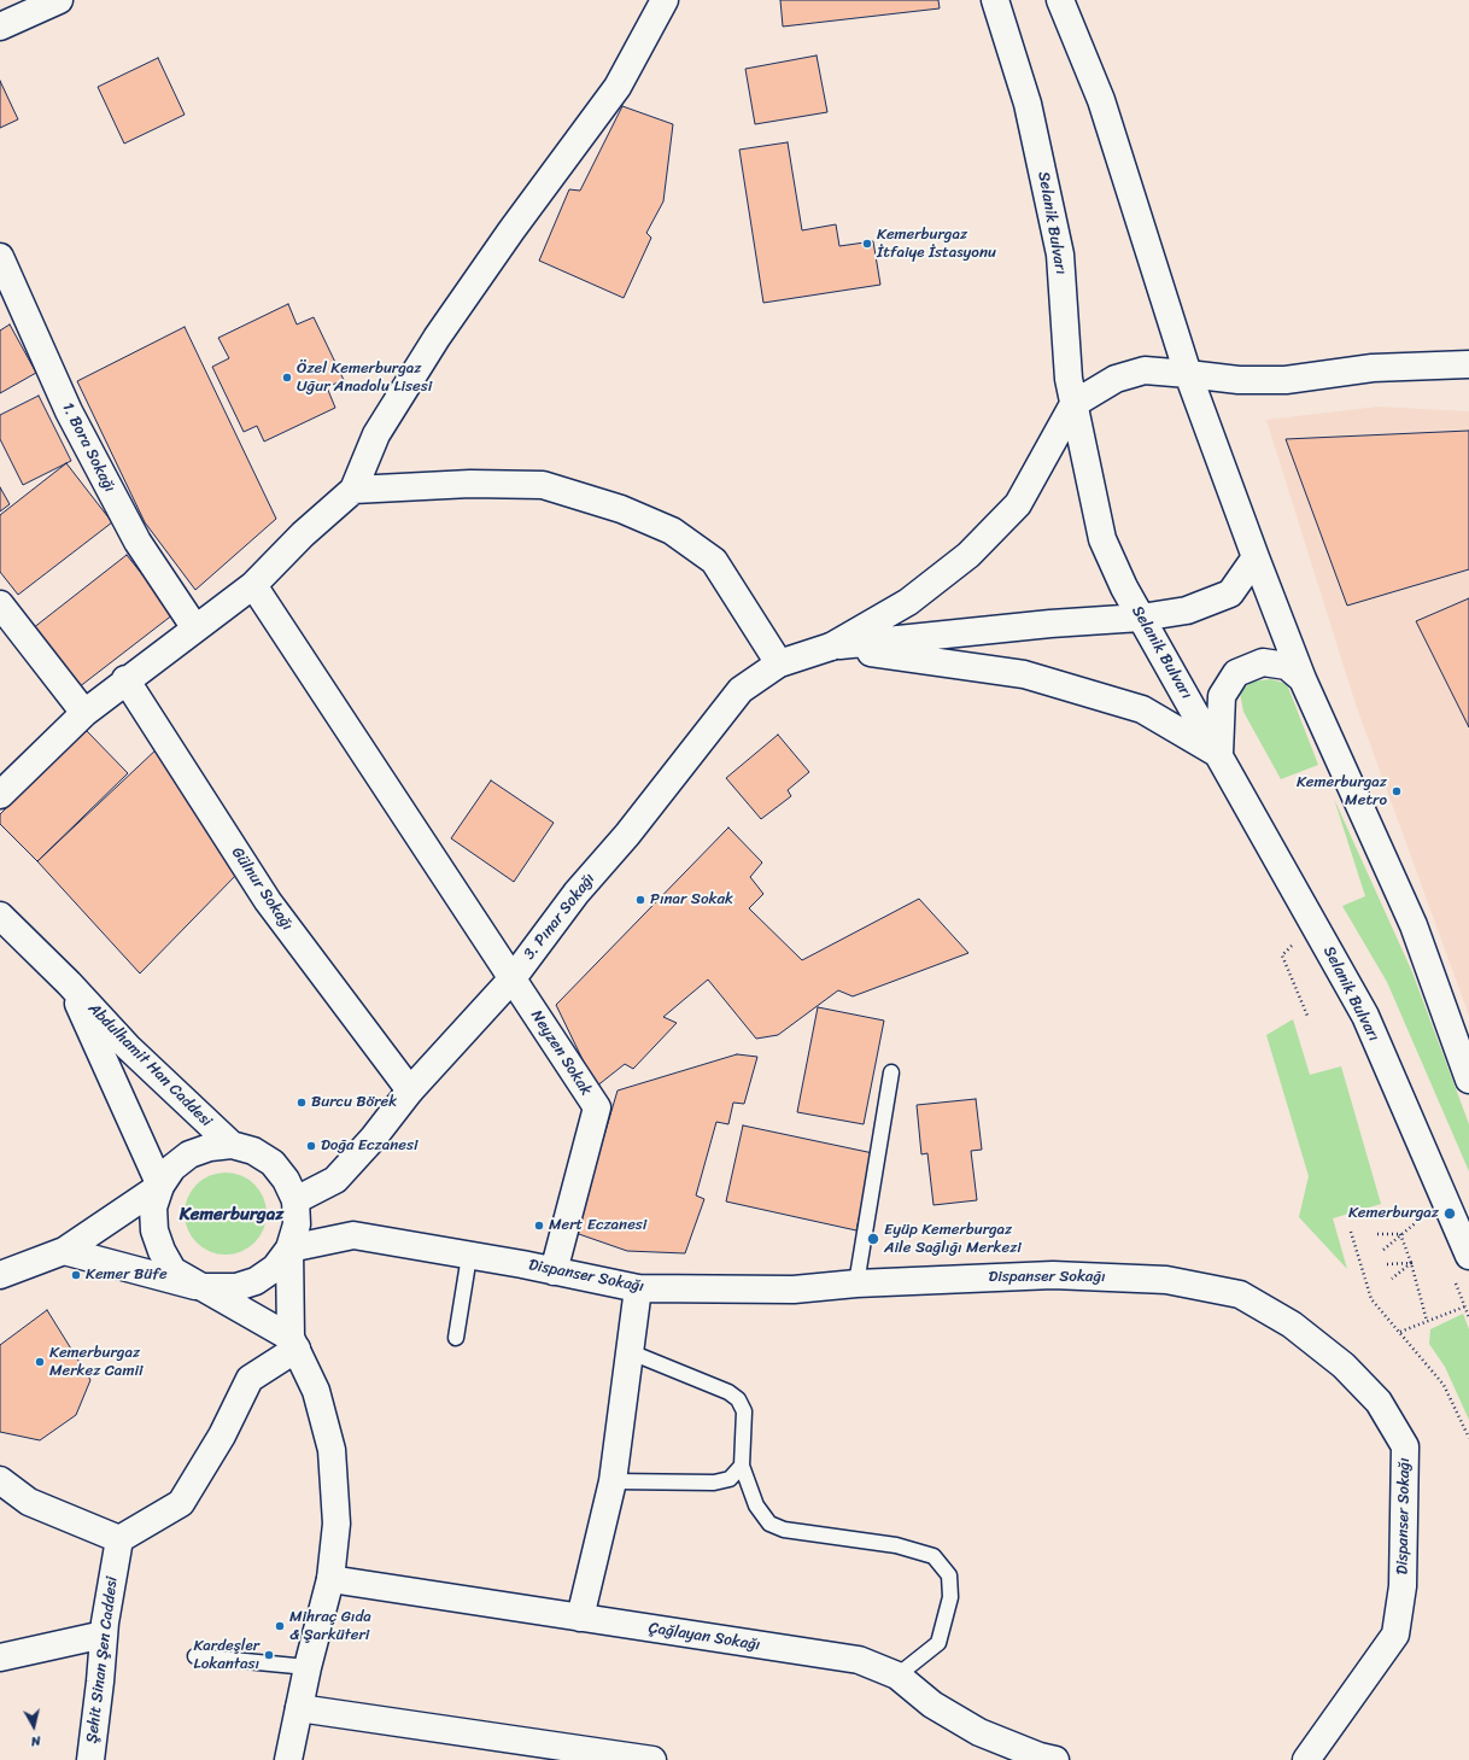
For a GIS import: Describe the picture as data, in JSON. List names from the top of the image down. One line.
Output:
{"streets":{"street":["Selanik Bulvarı","1. Bora Sokağı","Gülnur Sokağı","3. Pınar Sokağı","Neyzen Sokak","Abdulhamit Han Caddesi","Dispanser Sokağı","Çağlayan Sokağı","Şehit Sinan Şen Caddesi"]},"crossings":[["Gülnur Sokağı","3. Pınar Sokağı"],["3. Pınar Sokağı","Neyzen Sokak"],["3. Pınar Sokağı","Abdulhamit Han Caddesi"],["3. Pınar Sokağı","Dispanser Sokağı"],["Neyzen Sokak","Dispanser Sokağı"],["Abdulhamit Han Caddesi","Dispanser Sokağı"]],"districts":["Kemerburgaz"],"places":["Kemerburgaz İtfaiye İstasyonu","Özel Kemerburgaz Uğur Anadolu Lisesi","Kemerburgaz Metro","Pınar Sokak","Burcu Börek","Doğa Eczanesi","Kemerburgaz","Mert Eczanesi","Eyüp Kemerburgaz Aile Sağlığı Merkezi","Kemer Büfe","Kemerburgaz Merkez Camii","Mihraç Gıda & Şarküteri","Kardeşler Lokantası"],"north":"bottom"}
